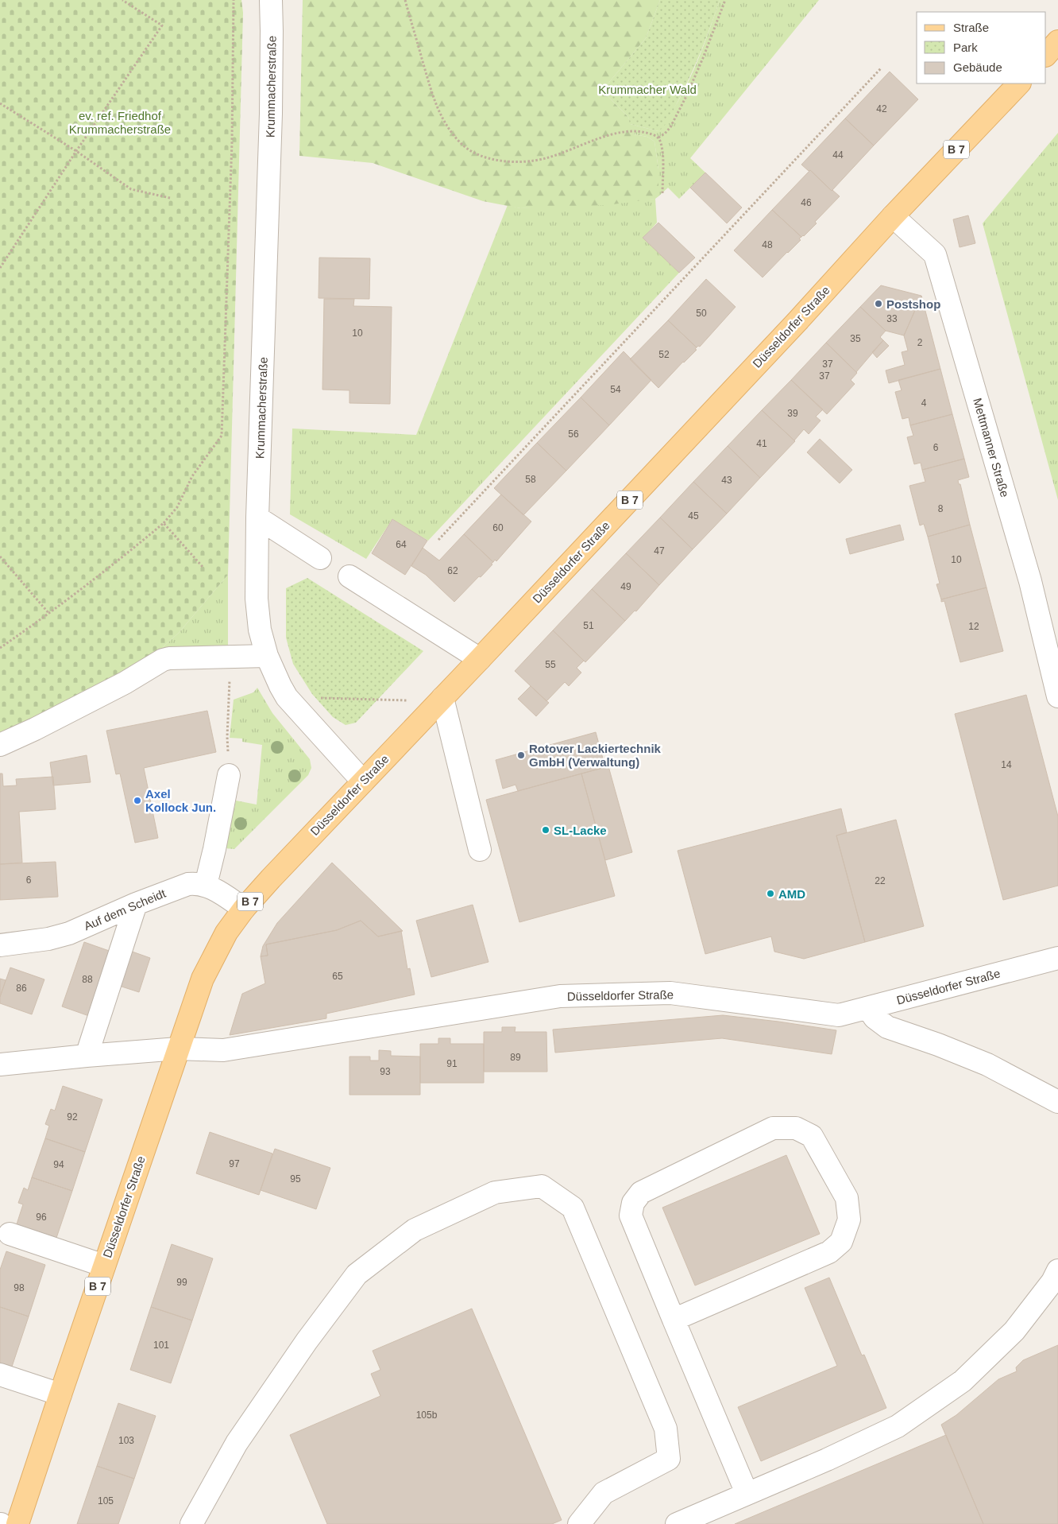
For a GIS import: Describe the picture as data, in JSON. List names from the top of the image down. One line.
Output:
{"streets":{"main road":["B 7","Düsseldorfer Straße"],"street":["Krummacherstraße","Mettmanner Straße","Auf dem Scheidt"]},"crossings":[["Krummacherstraße","Düsseldorfer Straße"],["Düsseldorfer Straße","Mettmanner Straße"]],"parks":["Krummacher Wald","ev. ref. Friedhof Krummacherstraße"],"places":["Postshop","Rotover Lackiertechnik GmbH (Verwaltung)","Axel Kollock Jun.","SL-Lacke","AMD"],"house_numbers":["42","44","46","48","50","33","10","35","2","52","37","37","54","4","39","56","41","6","58","43","8","45","60","64","47","10","62","49","51","12","55","14","6","22","65","88","86","89","91","93","92","97","94","95","96","99","98","101","105b","103","105"],"legend":["Straße","Park","Gebäude"]}
